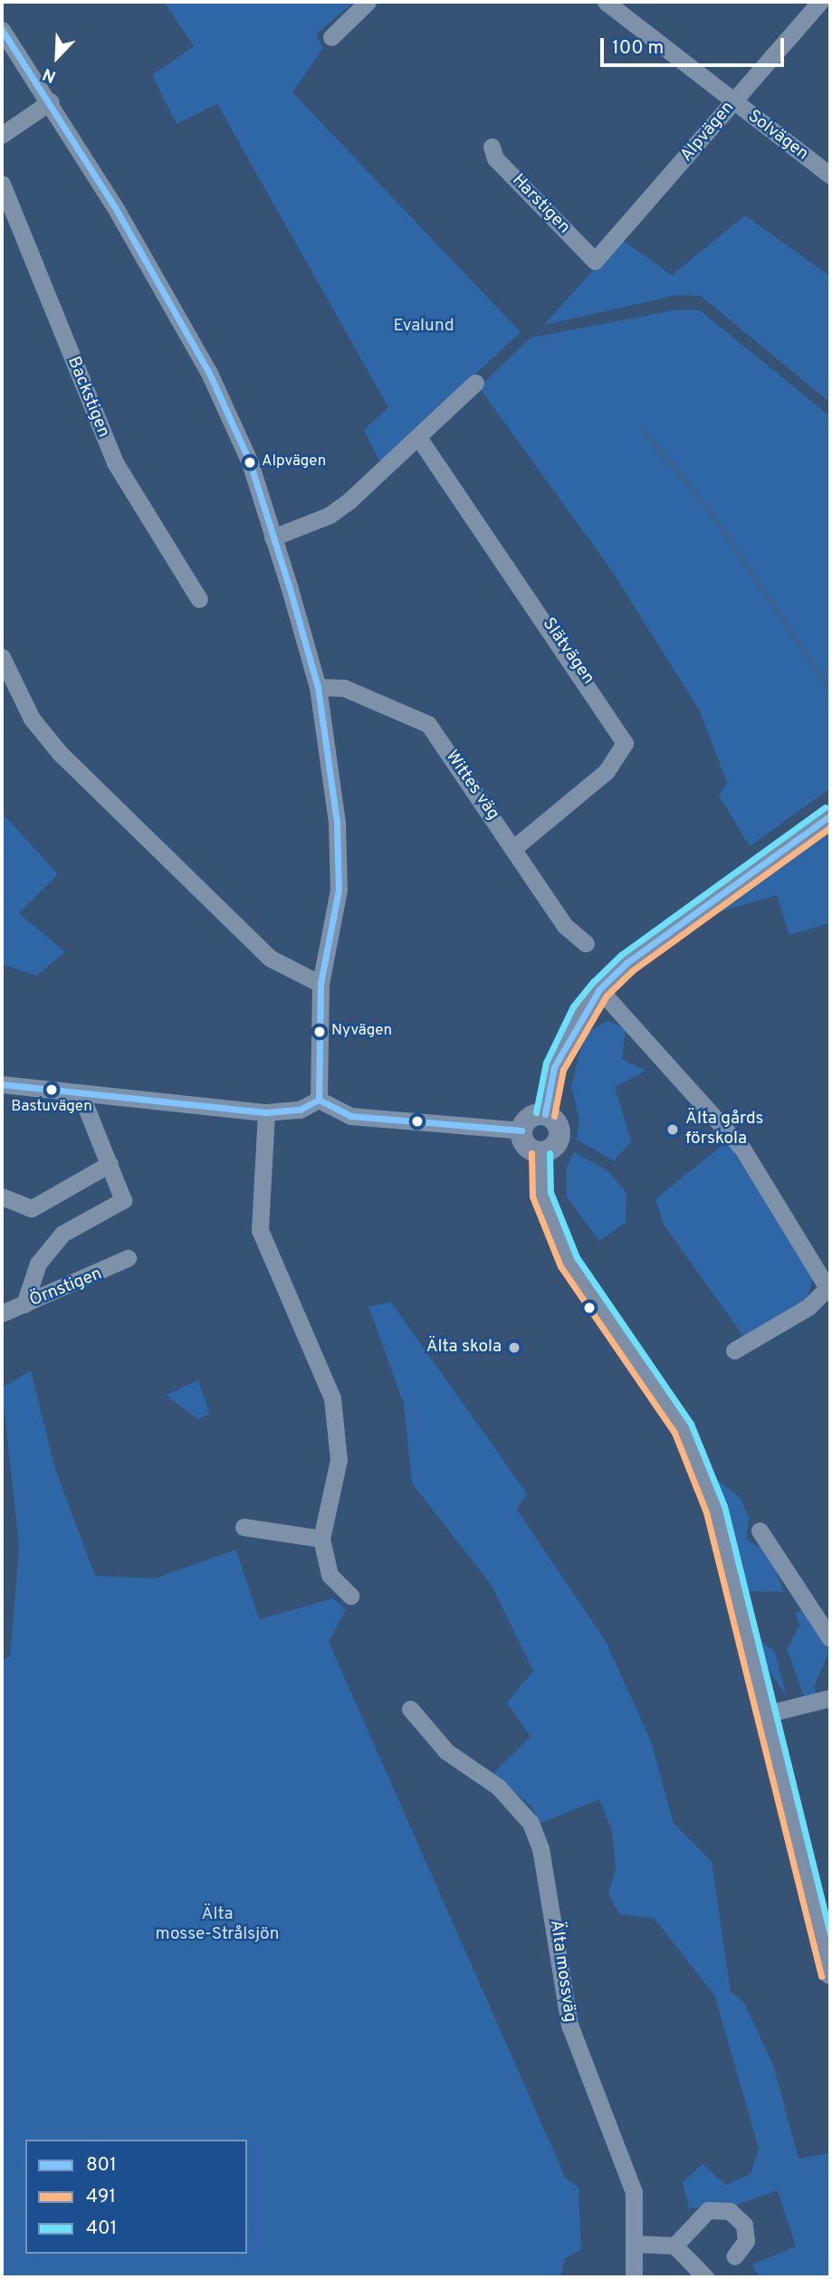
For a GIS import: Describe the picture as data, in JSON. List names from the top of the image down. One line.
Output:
{"streets":{"street":["Alpvägen","Solvägen","Harstigen","Backstigen","Slätvägen","Wittes väg","Örnstigen","Älta mossväg"]},"crossings":[["Alpvägen","Solvägen"],["Alpvägen","Harstigen"],["Slätvägen","Wittes väg"]],"parks":["Evalund","Älta mosse-Strålsjön"],"places":["Alpvägen","Nyvägen","Bastuvägen","Älta gårds förskola","Älta skola"],"lines":["transit line 801","transit line 401","transit line 491"],"legend":["801","491","401"],"scale_bar":"100 m","north":"bottom left"}
